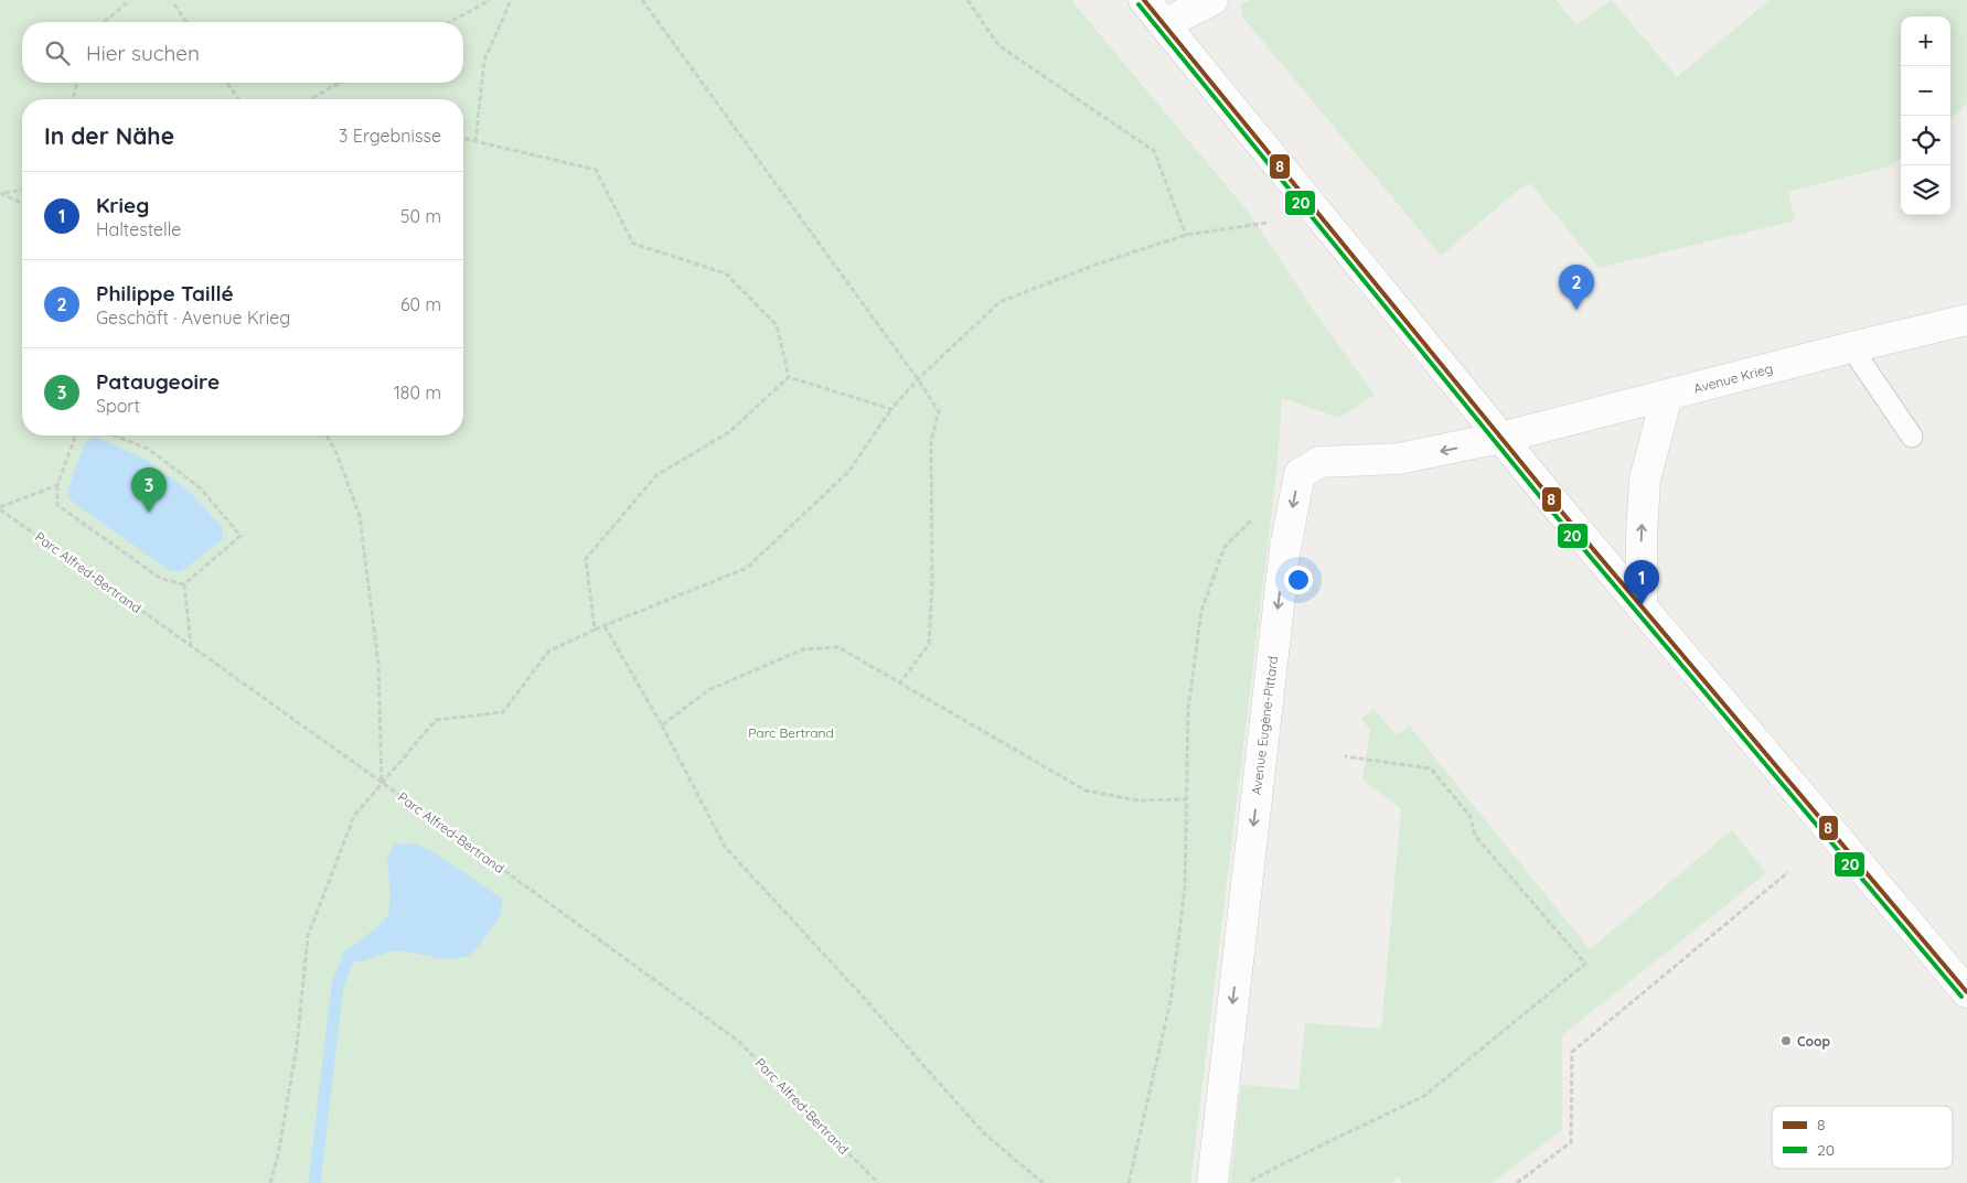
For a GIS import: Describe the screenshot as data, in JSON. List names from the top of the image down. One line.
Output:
{"streets":{"street":["Avenue Krieg","Avenue Eugène-Pittard"],"path":["Parc Alfred-Bertrand"]},"crossings":[["Avenue Krieg","Avenue Eugène-Pittard"]],"one_way":["Avenue Eugène-Pittard"],"parks":["Parc Bertrand"],"places":["Coop"],"lines":["transit line 8","transit line 20"],"legend":["8","20"],"page":{"map_buttons":["+","−"],"search":"Hier suchen","heading":["In der Nähe","3 Ergebnisse"],"list":[{"mark":"1","name":"Krieg","note":"Haltestelle","value":"50 m"},{"mark":"2","name":"Philippe Taillé","note":"Geschäft · Avenue Krieg","value":"60 m"},{"mark":"3","name":"Pataugeoire","note":"Sport","value":"180 m"}],"pins":["2","3","1"]}}
